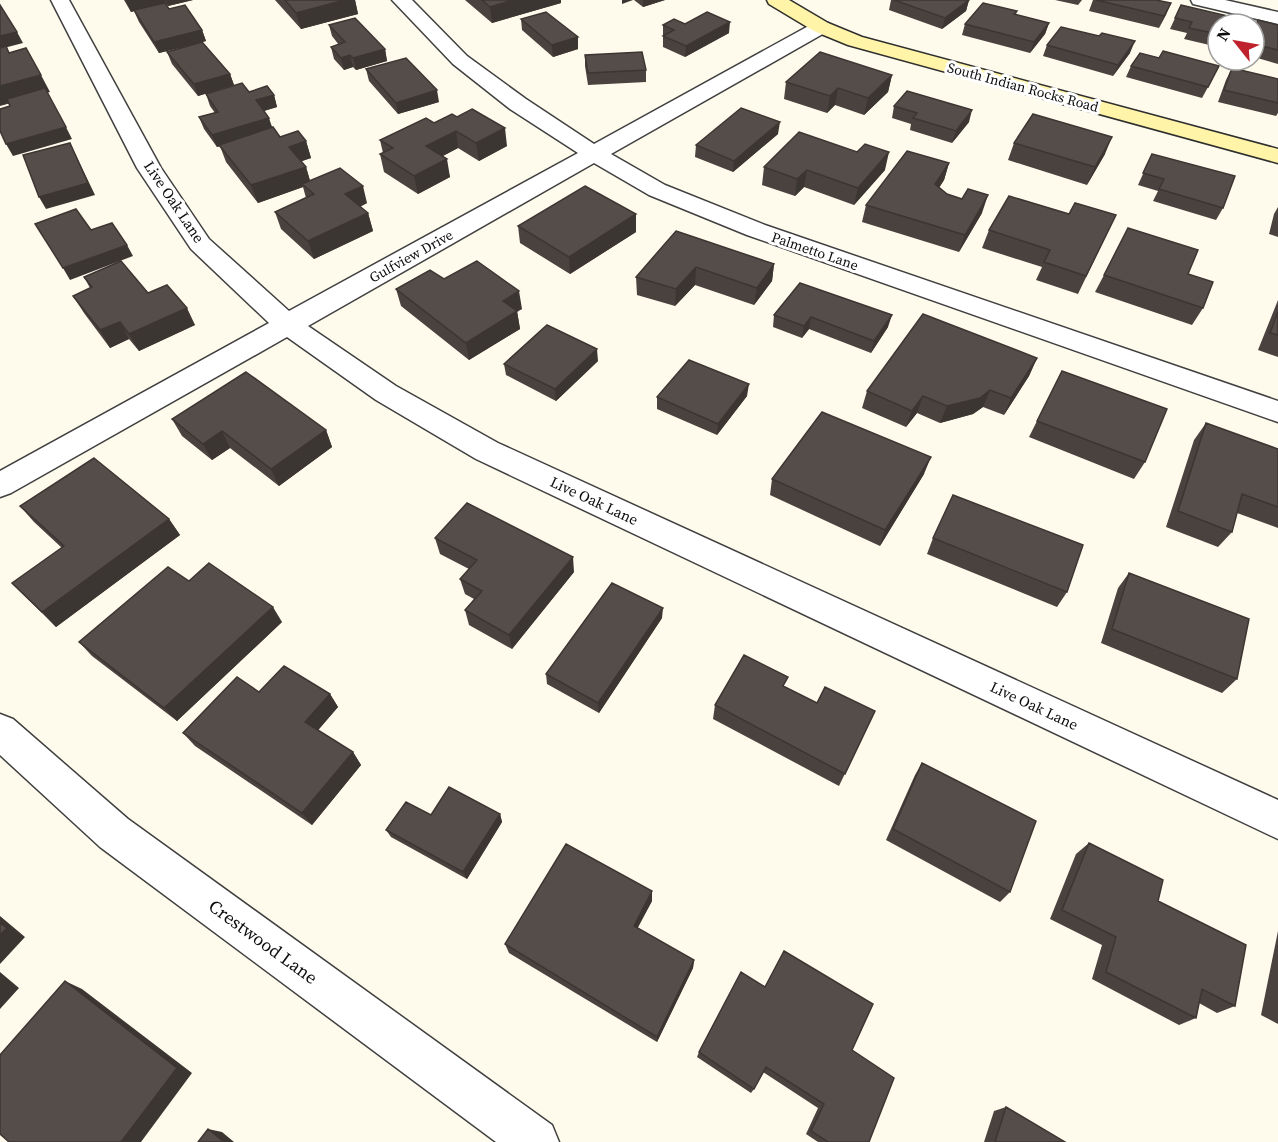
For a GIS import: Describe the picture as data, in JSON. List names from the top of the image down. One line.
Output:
{"streets":{"street":["South Indian Rocks Road","Live Oak Lane","Palmetto Lane","Gulfview Drive","Crestwood Lane"]},"crossings":[["South Indian Rocks Road","Gulfview Drive"],["Live Oak Lane","Gulfview Drive"],["Palmetto Lane","Gulfview Drive"]],"north":"top left"}
